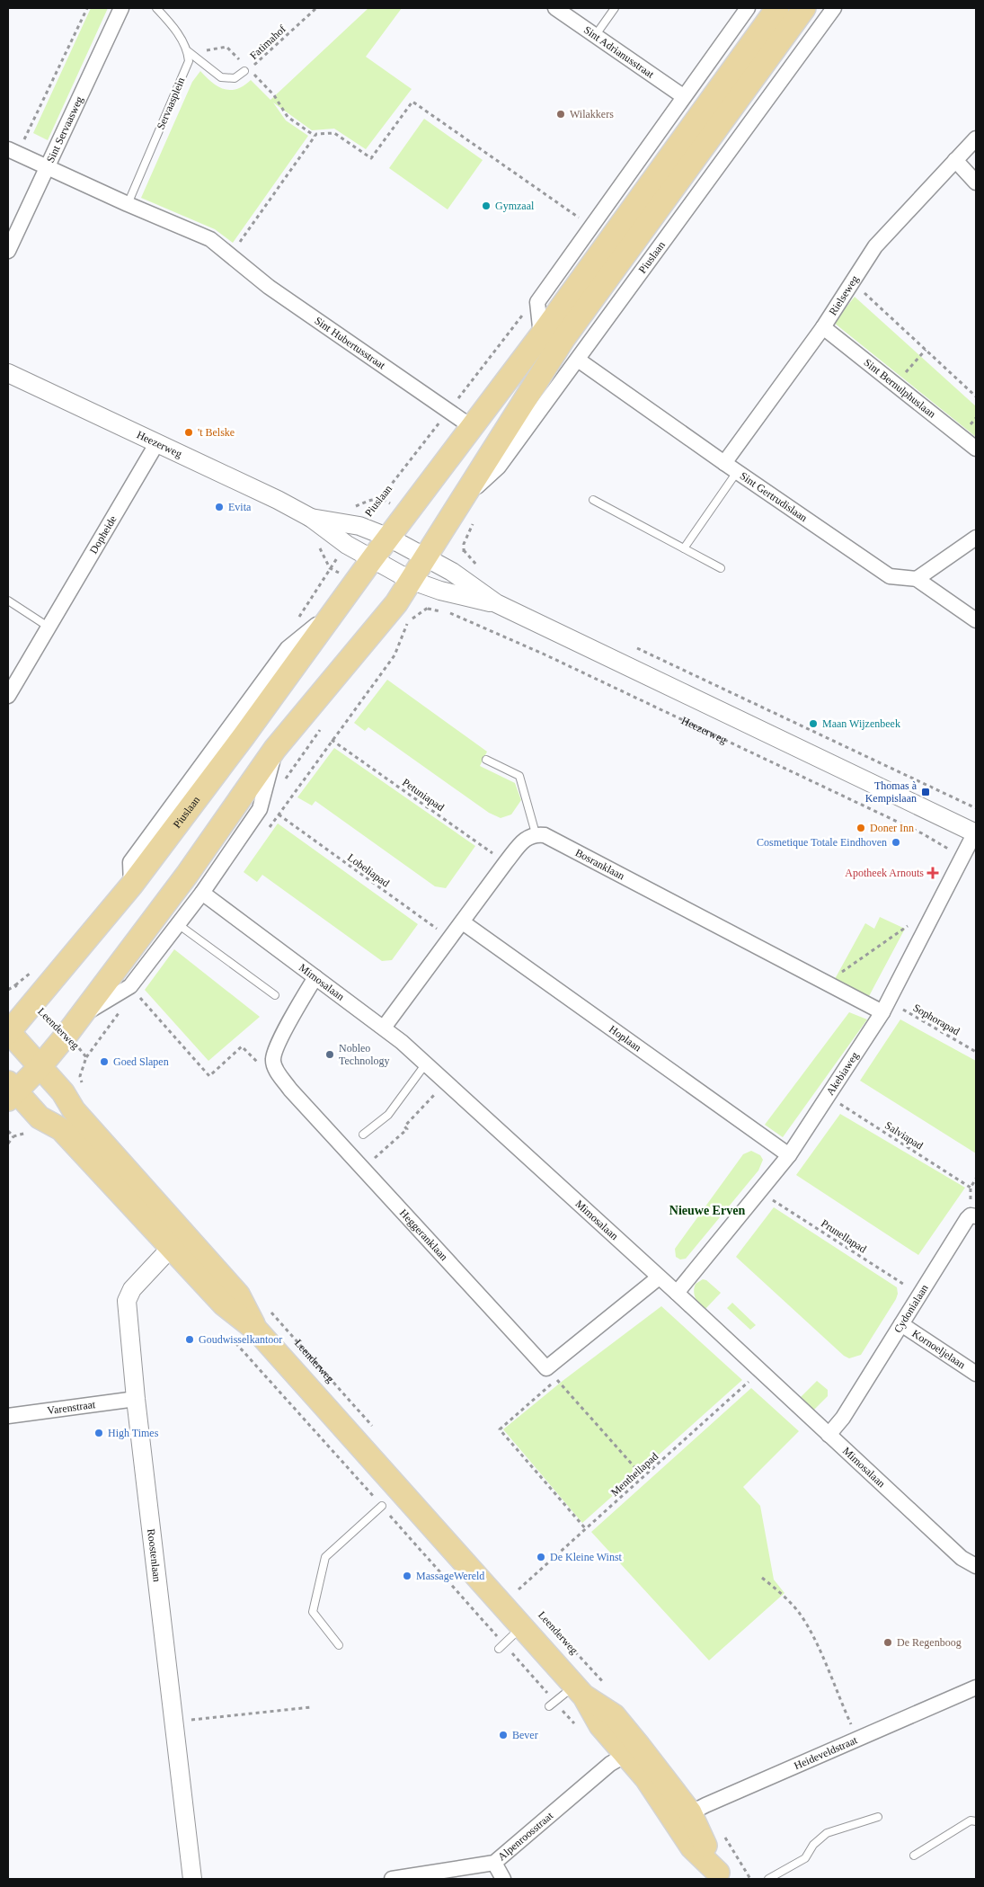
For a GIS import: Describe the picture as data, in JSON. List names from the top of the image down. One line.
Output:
{"streets":{"main road":["Piuslaan","Leenderweg"],"street":["Sint Adrianusstraat","Sint Servaasweg","Rielseweg","Sint Hubertusstraat","Sint Bernulphuslaan","Heezerweg","Sint Gertrudislaan","Dopheide","Bosranklaan","Mimosalaan","Hoplaan","Akebiaweg","Heggeranklaan","Cydonialaan","Kornoeljelaan","Varenstraat","Roostenlaan","Heideveldstraat","Alpenroosstraat"],"lane":["Servaasplein"],"path":["Fatimahof","Petuniapad","Lobeliapad","Sophorapad","Salviapad","Prunellapad","Menthellapad"]},"crossings":[["Servaasplein","Sint Hubertusstraat"],["Sint Servaasweg","Sint Hubertusstraat"],["Piuslaan","Sint Hubertusstraat"],["Piuslaan","Heezerweg"],["Piuslaan","Sint Gertrudislaan"],["Piuslaan","Mimosalaan"],["Piuslaan","Leenderweg"],["Rielseweg","Sint Bernulphuslaan"],["Rielseweg","Sint Gertrudislaan"],["Heezerweg","Dopheide"],["Heezerweg","Akebiaweg"],["Bosranklaan","Sophorapad"],["Bosranklaan","Akebiaweg"],["Mimosalaan","Akebiaweg"],["Mimosalaan","Cydonialaan"],["Mimosalaan","Menthellapad"],["Sophorapad","Akebiaweg"],["Leenderweg","Roostenlaan"],["Leenderweg","Heideveldstraat"],["Leenderweg","Alpenroosstraat"],["Hoplaan","Akebiaweg"],["Akebiaweg","Salviapad"],["Akebiaweg","Prunellapad"],["Prunellapad","Cydonialaan"],["Cydonialaan","Kornoeljelaan"],["Varenstraat","Roostenlaan"]],"districts":["Nieuwe Erven"],"places":{"other":["Wilakkers","Gymzaal","'t Belske","Evita","Maan Wijzenbeek","Doner Inn","Cosmetique Totale Eindhoven","Nobleo Technology","Goed Slapen","Goudwisselkantoor","High Times","De Kleine Winst","MassageWereld","De Regenboog","Bever"],"transit":["Thomas à Kempislaan"],"health":["Apotheek Arnouts"]}}
